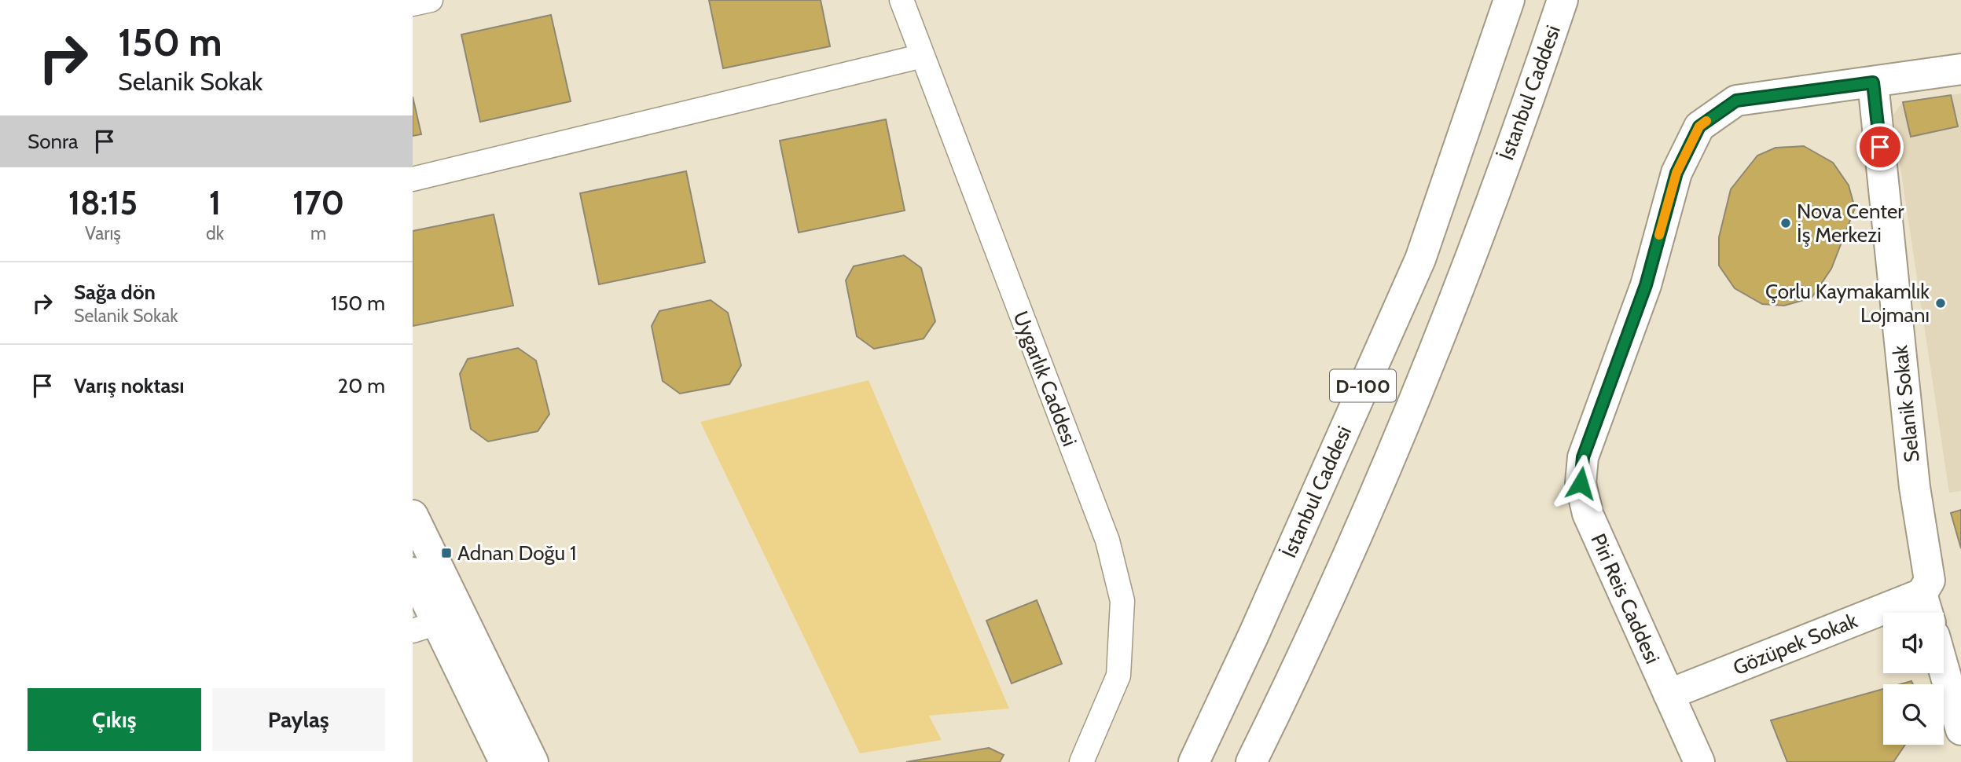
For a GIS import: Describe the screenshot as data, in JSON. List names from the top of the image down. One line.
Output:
{"streets":{"main road":["İstanbul Caddesi","D-100","Selanik Sokak","Piri Reis Caddesi","Gözüpek Sokak"],"street":["Uygarlık Caddesi"]},"crossings":[["Selanik Sokak","Piri Reis Caddesi"],["Selanik Sokak","Gözüpek Sokak"],["Piri Reis Caddesi","Gözüpek Sokak"]],"places":{"other":["Nova Center İş Merkezi","Çorlu Kaymakamlık Lojmanı"],"transit":["Adnan Doğu 1"]},"page":{"turn":["150 m","Selanik Sokak"],"then":"Sonra","eta":["18:15","Varış","1","dk","170","m"],"list":[{"name":"Sağa dön","note":"Selanik Sokak","value":"150 m"},{"name":"Varış noktası","value":"20 m"}],"buttons":["Çıkış","Paylaş"]}}
